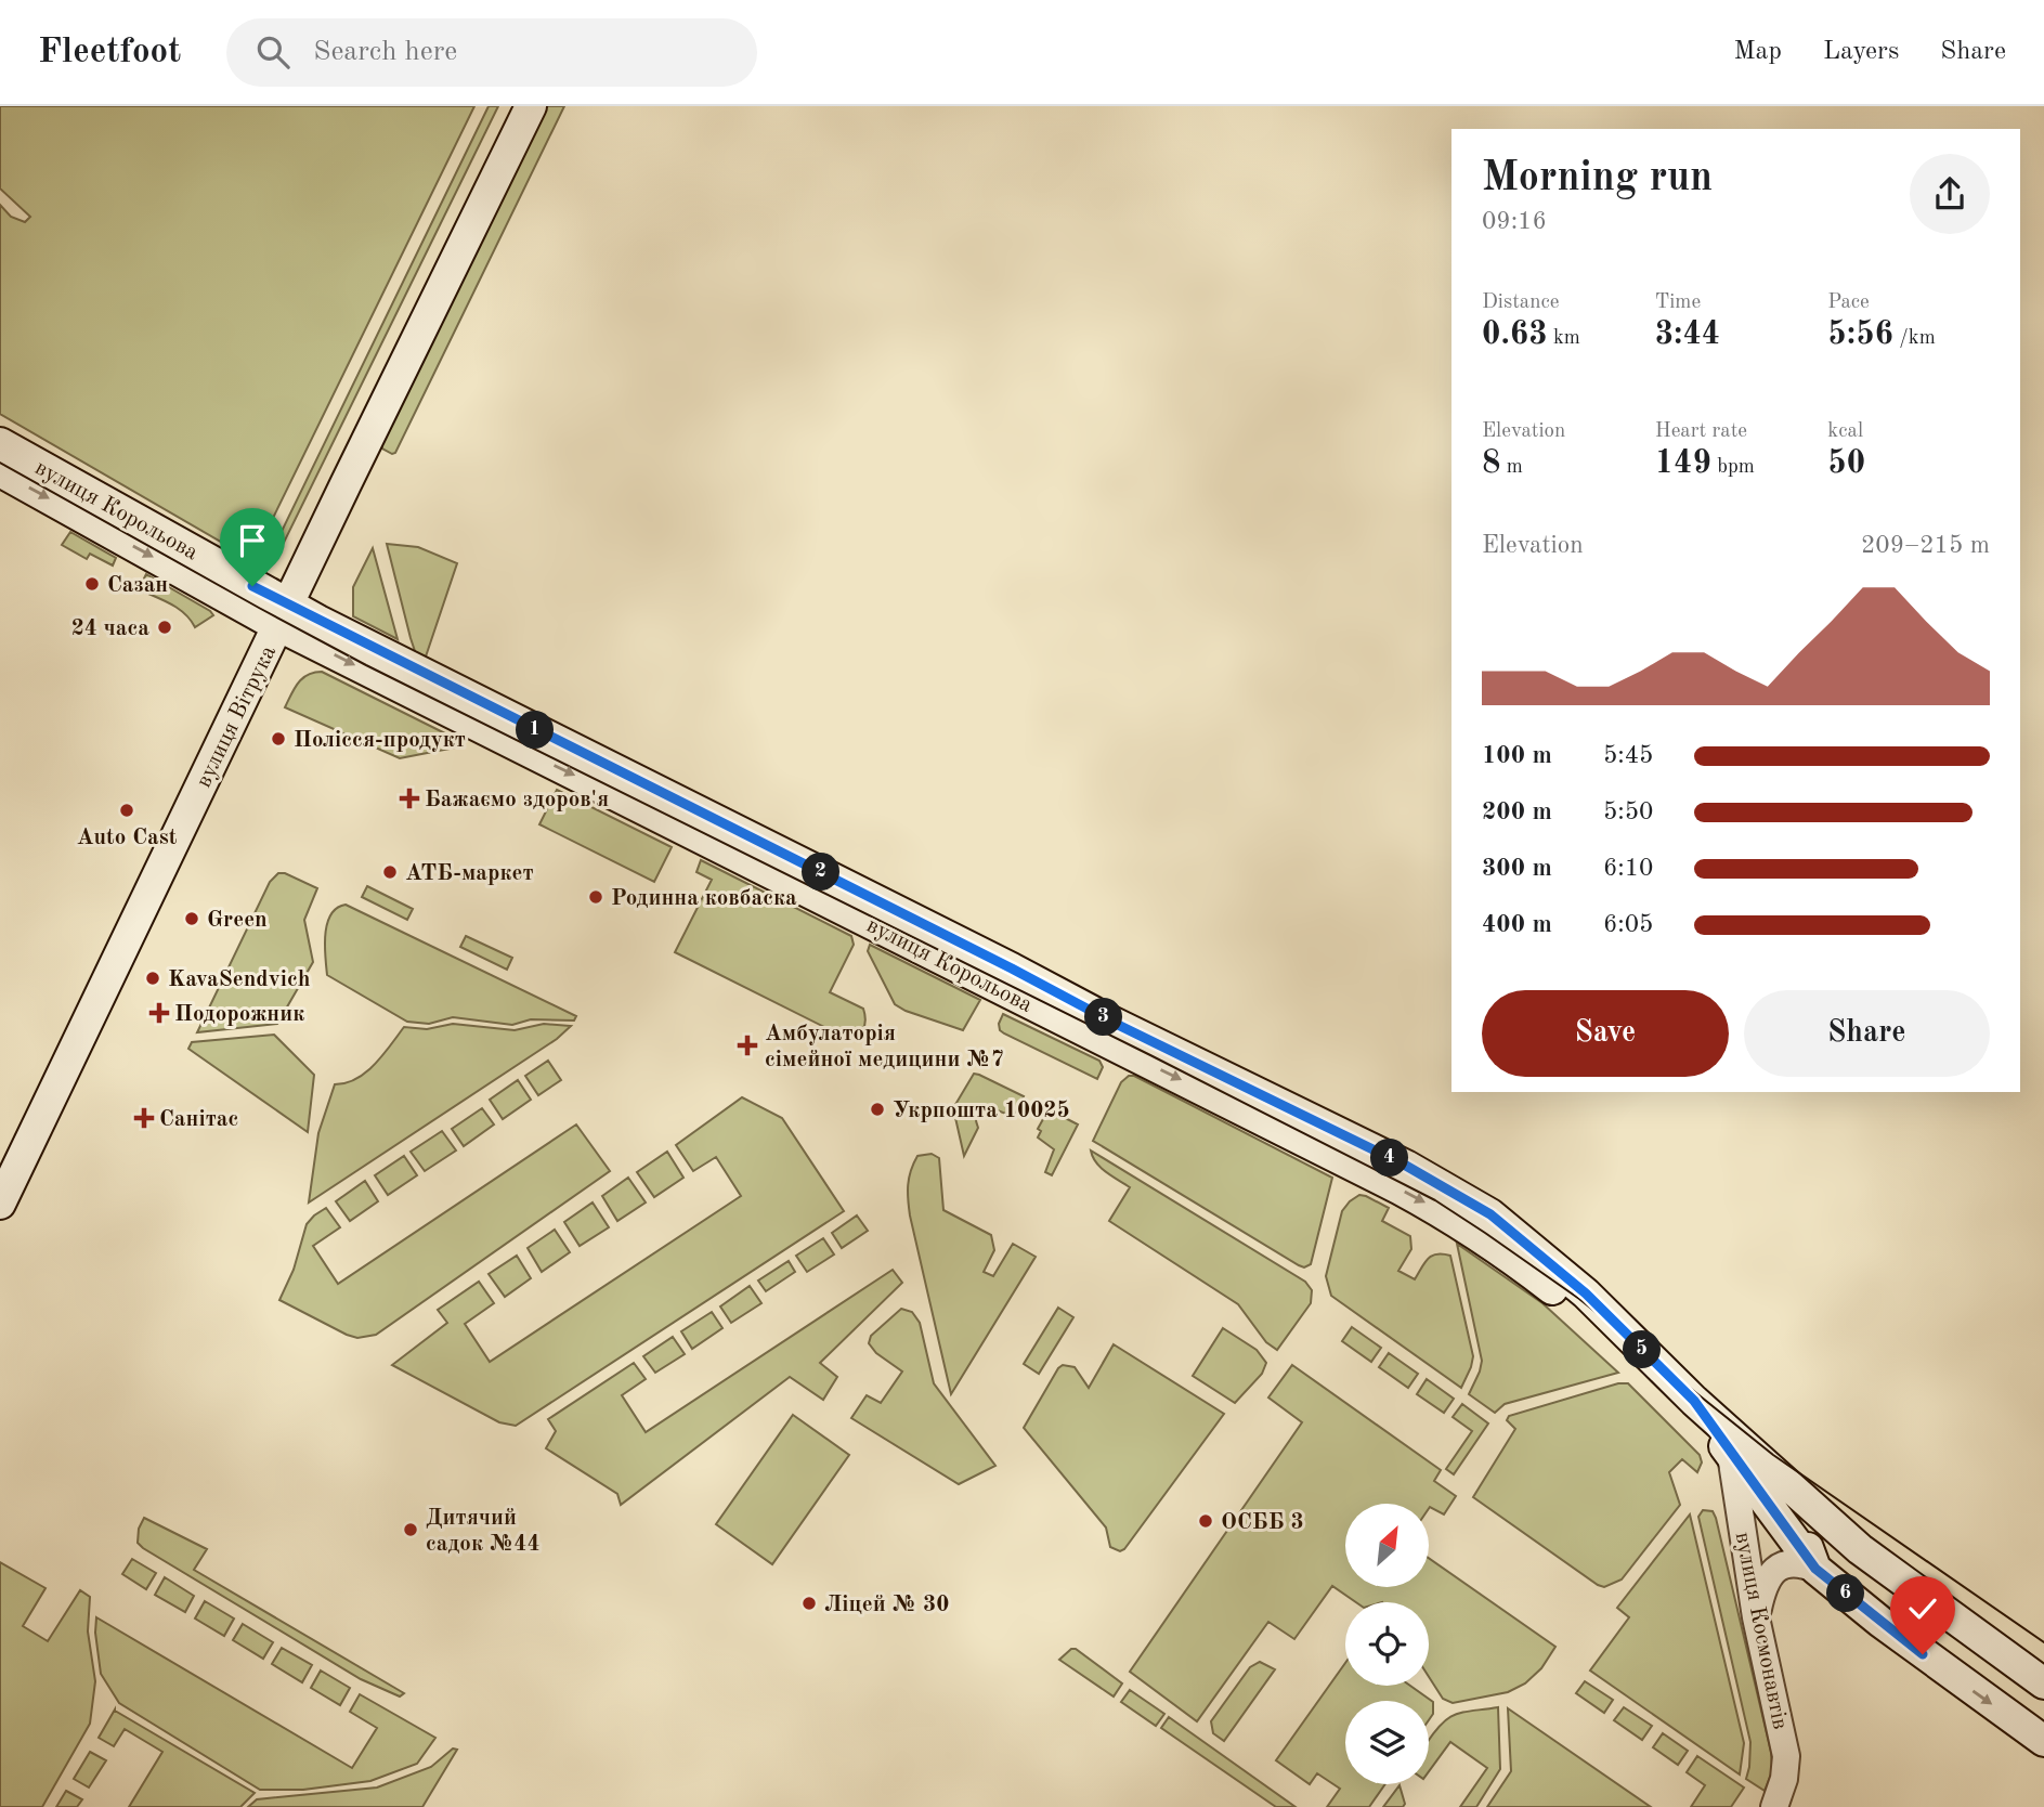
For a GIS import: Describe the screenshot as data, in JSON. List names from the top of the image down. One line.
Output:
{"streets":{"main road":["вулиця Корольова","вулиця Вітрука"],"street":["вулиця Космонавтів"]},"crossings":[["вулиця Корольова","вулиця Вітрука"],["вулиця Корольова","вулиця Космонавтів"]],"places":{"other":["Сазан","24 часа","Полісся-продукт","Auto Cast","АТБ-маркет","Родинна ковбаска","Green","KavaSendvich","Укрпошта 10025","ОСББ 3","Дитячий садок №44","Ліцей № 30"],"health":["Бажаємо здоров'я","Подорожник","Амбулаторія сімейної медицини №7","Санітас"]},"north":"top right","page":{"header":"Fleetfoot","search":"Search here","nav":["Map","Layers","Share"],"heading":["Morning run","09:16"],"stats":[["Distance","0.63 km"],["Time","3:44"],["Pace","5:56 /km"],["Elevation","8 m"],["Heart rate","149 bpm"],["kcal","50"]],"chart":["Elevation","209–215 m"],"pins":["1","2","3","4","5","6"],"list":[{"name":"100 m","note":"5:45"},{"name":"200 m","note":"5:50"},{"name":"300 m","note":"6:10"},{"name":"400 m","note":"6:05"}],"buttons":["Save","Share"]}}
